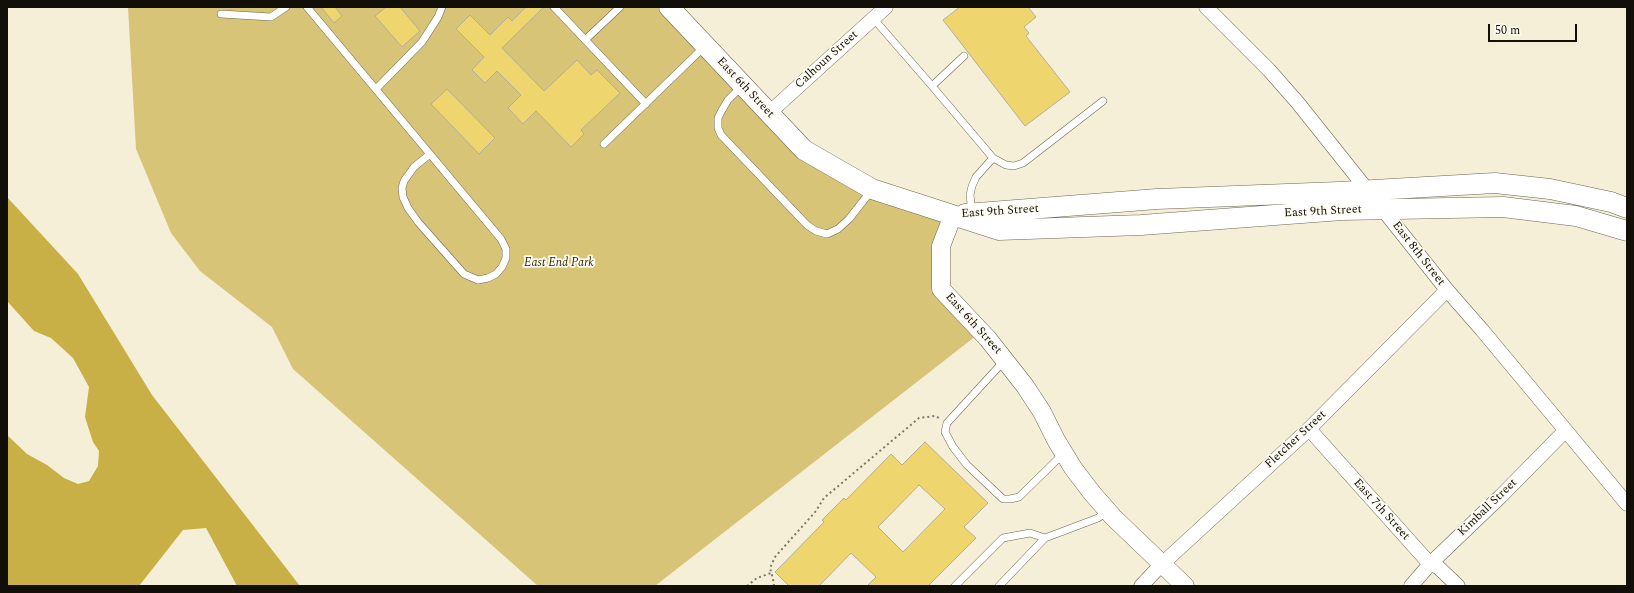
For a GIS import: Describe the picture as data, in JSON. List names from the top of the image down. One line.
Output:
{"streets":{"main road":["East 6th Street","East 9th Street"],"street":["Calhoun Street","East 8th Street","Fletcher Street","Kimball Street","East 7th Street"]},"crossings":[["Calhoun Street","East 6th Street"],["East 6th Street","East 9th Street"],["East 6th Street","Fletcher Street"],["East 9th Street","East 8th Street"],["East 8th Street","Fletcher Street"],["East 8th Street","Kimball Street"],["Fletcher Street","East 7th Street"],["Kimball Street","East 7th Street"]],"parks":["East End Park"],"scale_bar":"50 m"}
